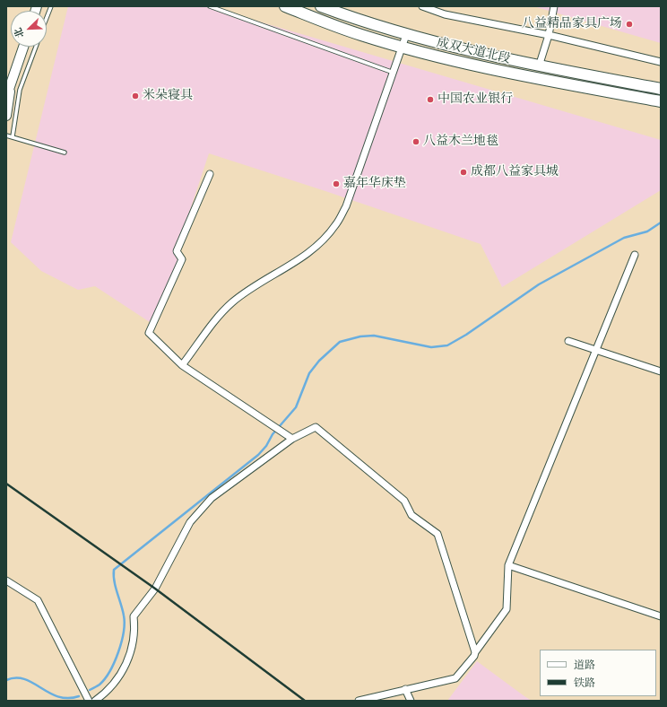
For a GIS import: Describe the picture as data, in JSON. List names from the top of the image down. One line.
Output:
{"streets":{"main road":["成双大道北段"]},"places":["八益精品家具广场","米朵寝具","中国农业银行","八益木兰地毯","成都八益家具城","嘉年华床垫"],"legend":["道路","铁路"],"north":"bottom left"}
